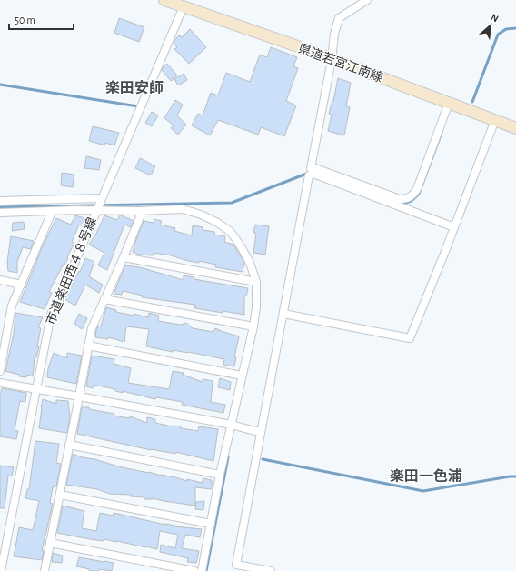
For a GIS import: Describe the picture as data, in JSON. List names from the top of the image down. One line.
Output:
{"streets":{"main road":["県道若宮江南線"],"street":["市道楽田西４８号線"]},"crossings":[["県道若宮江南線","市道楽田西４８号線"]],"districts":["楽田安師","楽田一色浦"],"scale_bar":"50 m","north":"top right"}
